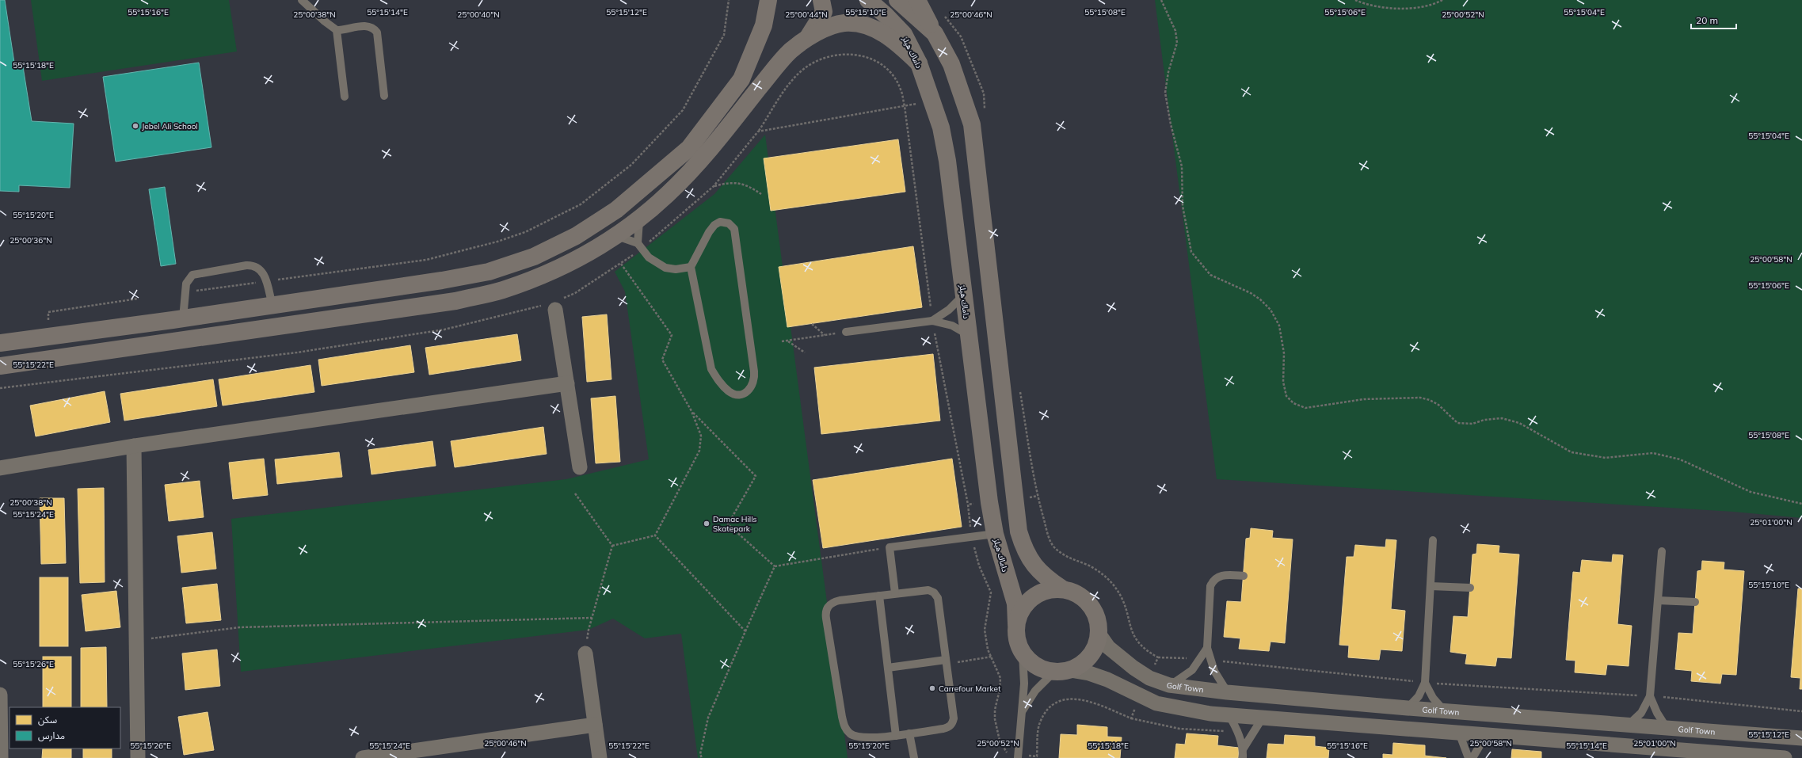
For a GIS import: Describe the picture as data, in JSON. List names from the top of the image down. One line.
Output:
{"streets":{"street":["داماك هيلز","Golf Town"]},"crossings":[["داماك هيلز","Golf Town"]],"places":["Jebel Ali School","Damac Hills Skatepark","Carrefour Market"],"legend":["سكن","مدارس"],"scale_bar":"20 m","coordinates":["55°15'10\"E","55°15'04\"E","55°15'16\"E","55°15'14\"E","55°15'12\"E","55°15'08\"E","55°15'06\"E","25°00'38\"N","25°00'40\"N","25°00'44\"N","25°00'46\"N","25°00'52\"N","55°15'18\"E","55°15'20\"E","25°00'36\"N","25°00'58\"N","55°15'22\"E","55°15'24\"E","25°01'00\"N","55°15'26\"E"]}
